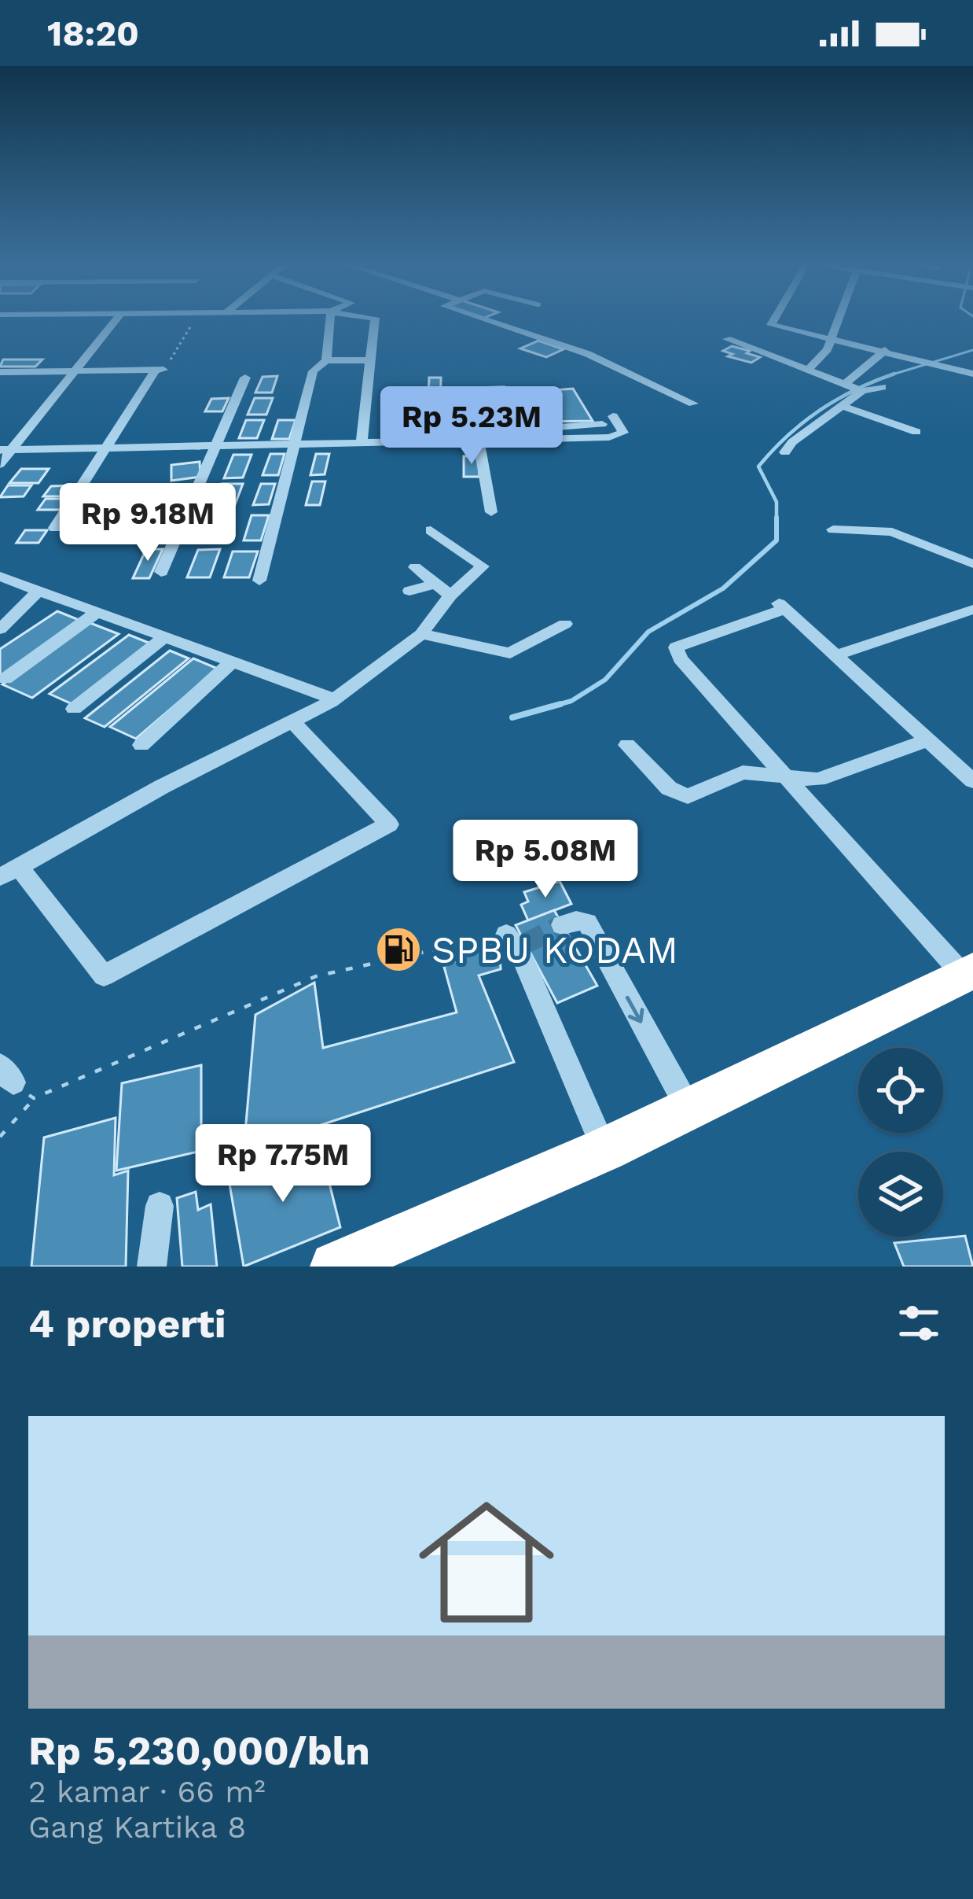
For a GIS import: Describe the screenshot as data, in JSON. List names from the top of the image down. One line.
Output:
{"places":{"fuel station":["SPBU KODAM"]},"page":{"status":"18:20","price":["Rp 5.23M","Rp 9.18M","Rp 5.08M","Rp 7.75M"],"heading":"4 properti","list":[{"name":"Rp 5,230,000/bln","note":"2 kamar · 66 m² · Gang Kartika 8"}]}}
